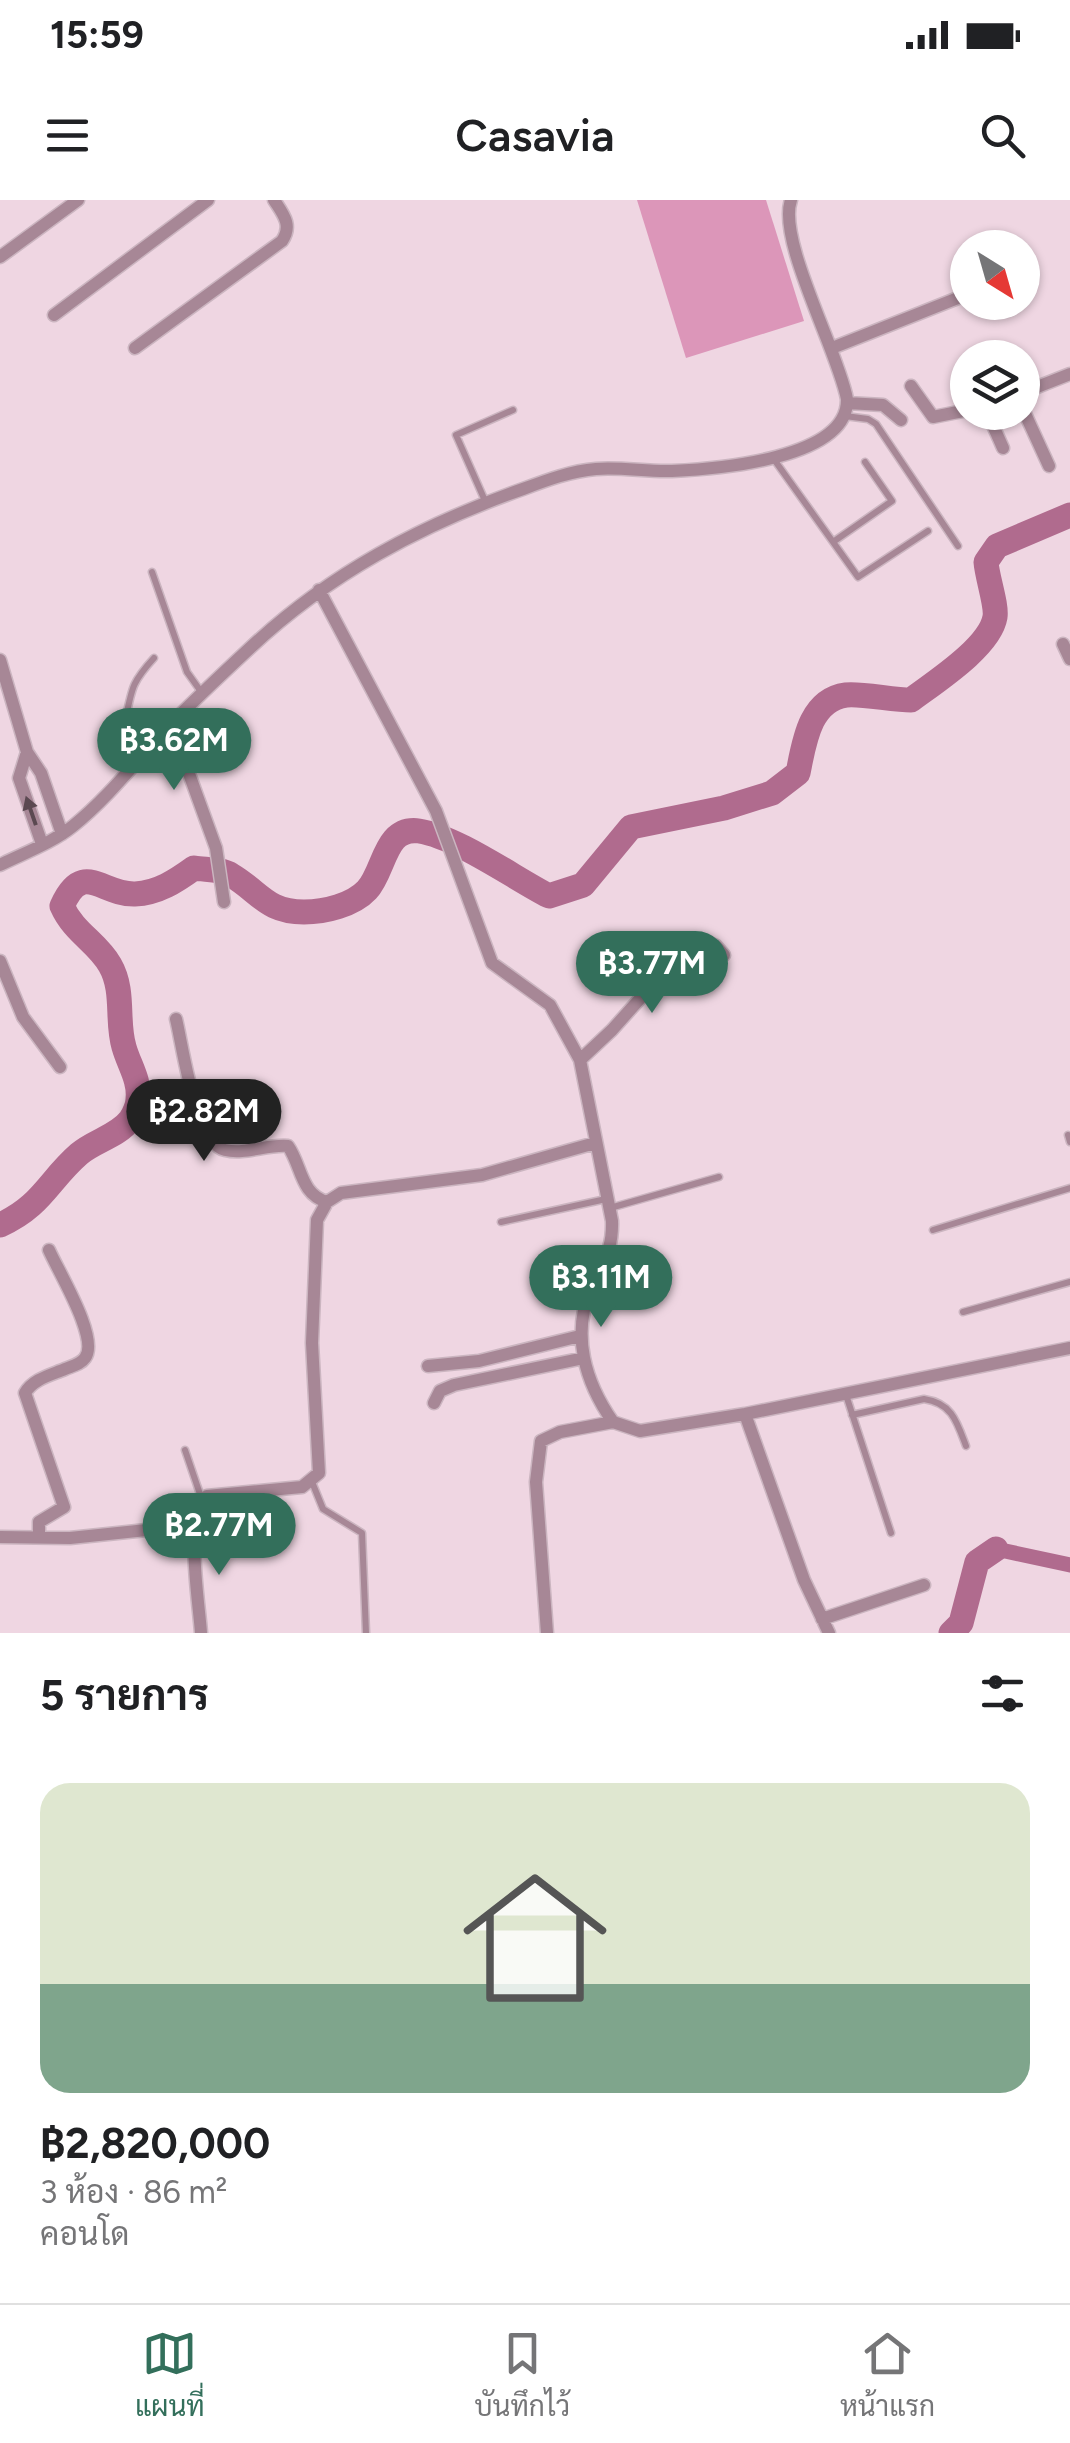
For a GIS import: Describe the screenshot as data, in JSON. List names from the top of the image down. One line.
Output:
{"north":"bottom right","page":{"status":"15:59","header":"Casavia","price":["฿3.62M","฿3.77M","฿2.82M","฿3.11M","฿2.77M"],"heading":"5 รายการ","list":[{"name":"฿2,820,000","note":"3 ห้อง · 86 m² · คอนโด"}],"tabs":["แผนที่","บันทึกไว้","หน้าแรก"]}}
